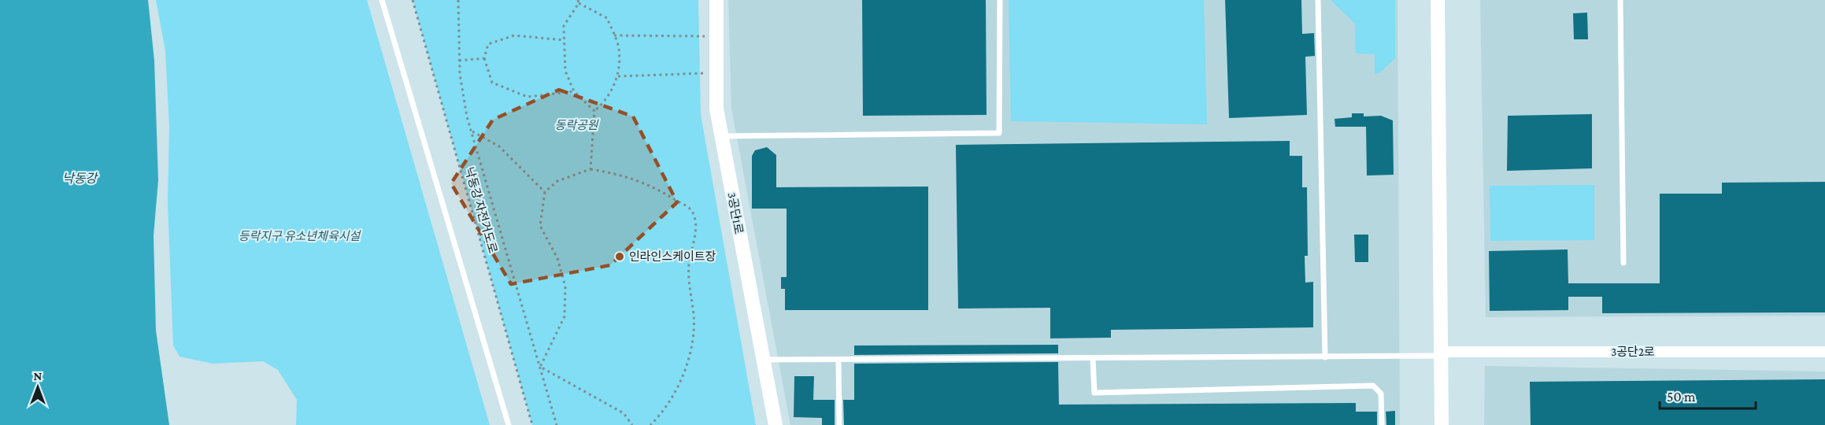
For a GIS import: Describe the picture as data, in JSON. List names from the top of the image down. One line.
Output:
{"streets":{"street":["3공단1로","3공단2로"],"path":["낙동강 자전거도로"]},"water":["낙동강"],"parks":["동락공원","등락지구 유소년체육시설"],"places":["인라인스케이트장"],"scale_bar":"50 m","north":"top"}
